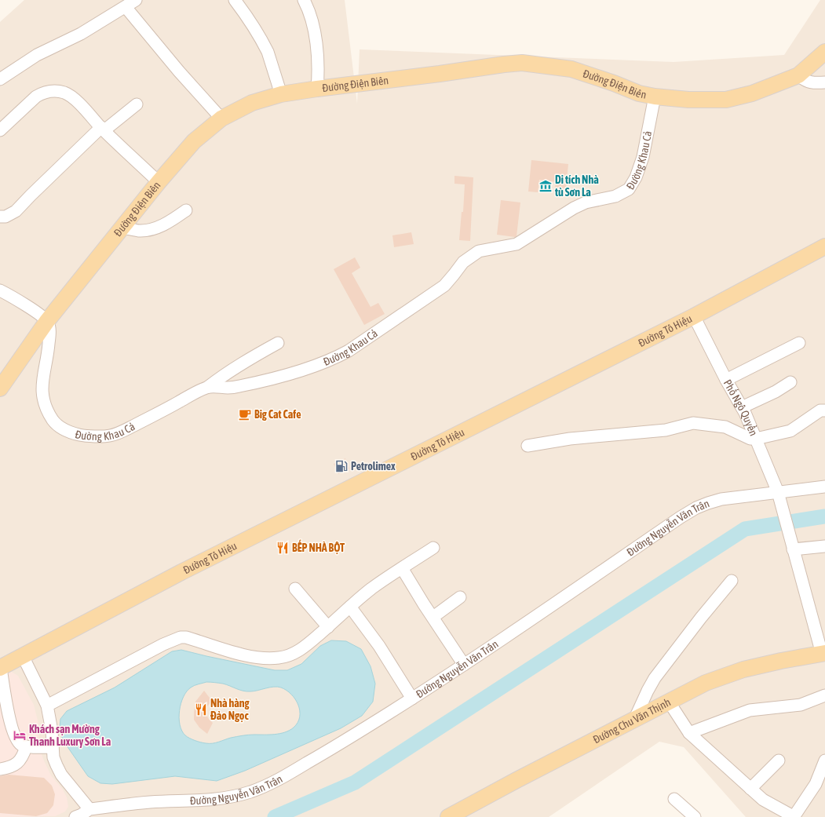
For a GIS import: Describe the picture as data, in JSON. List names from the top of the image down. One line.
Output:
{"streets":{"main road":["Đường Điện Biên","Đường Tô Hiệu","Đường Chu Văn Thịnh"],"street":["Đường Khau Cả","Phố Ngô Quyền","Đường Nguyễn Văn Trân"]},"crossings":[["Đường Điện Biên","Đường Khau Cả"],["Đường Tô Hiệu","Phố Ngô Quyền"],["Phố Ngô Quyền","Đường Nguyễn Văn Trân"]],"places":{"museum":["Di tích Nhà tù Sơn La"],"cafe":["Big Cat Cafe"],"fuel station":["Petrolimex"],"restaurant":["BẾP NHÀ BỘT","Nhà hàng Đảo Ngọc"],"hotel":["Khách sạn Mường Thanh Luxury Sơn La"]}}
